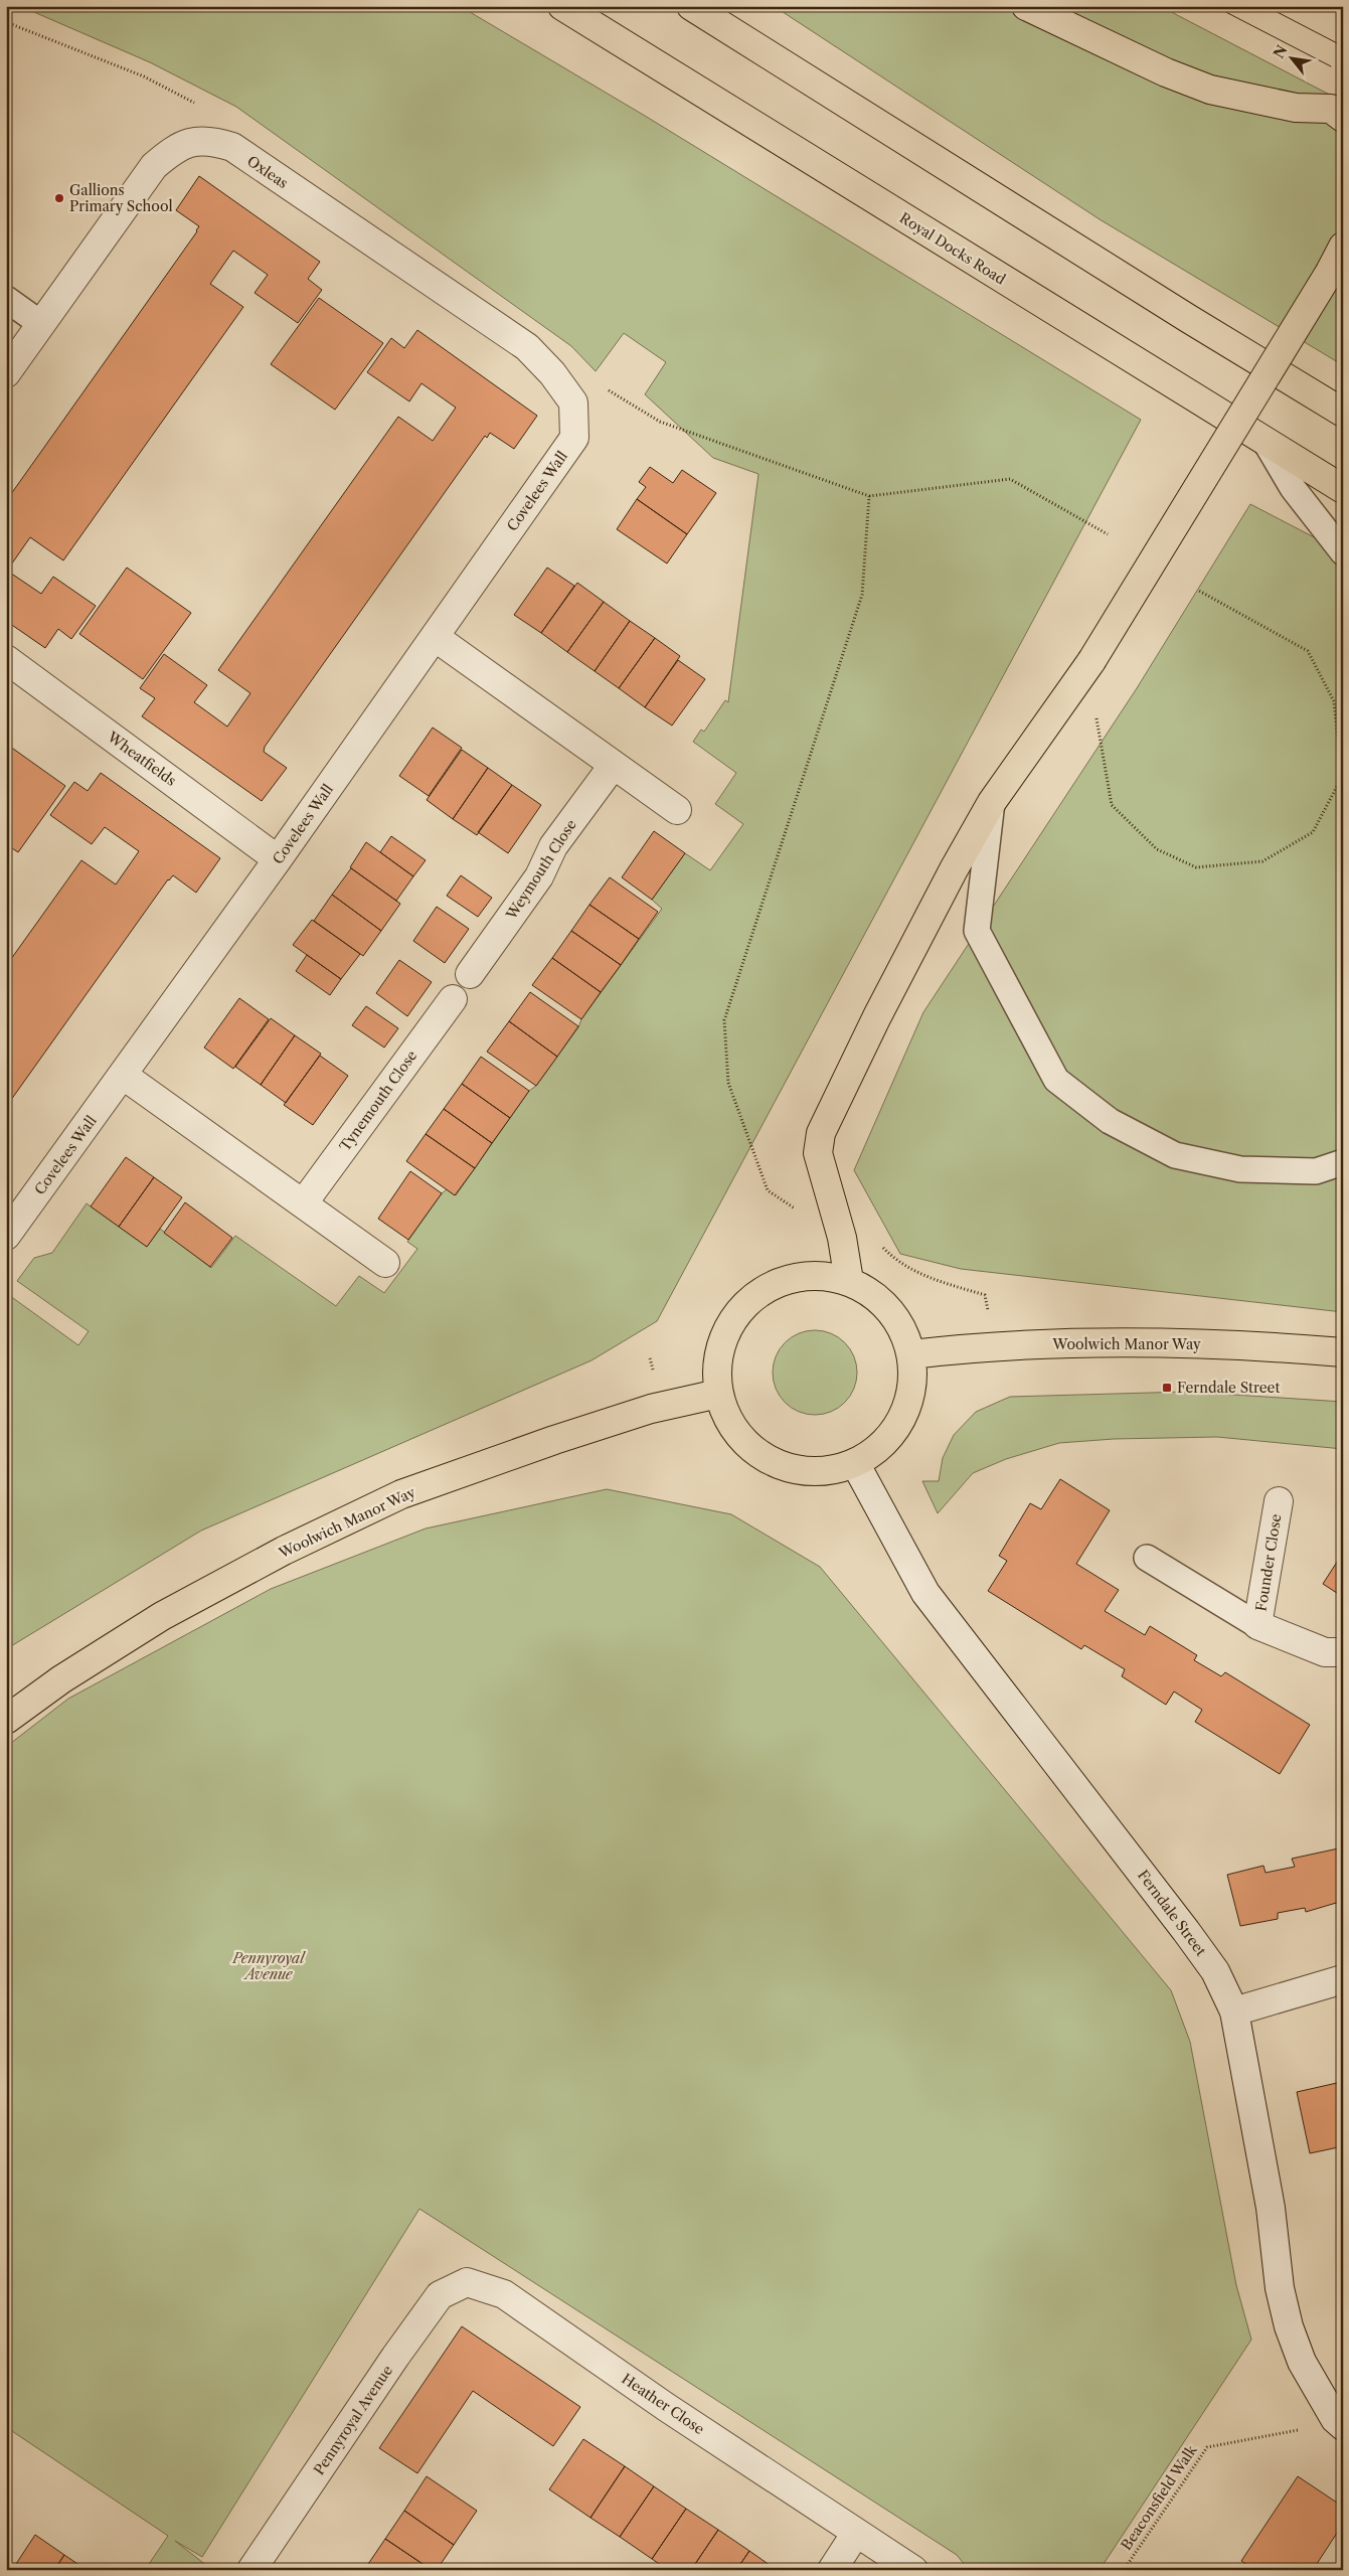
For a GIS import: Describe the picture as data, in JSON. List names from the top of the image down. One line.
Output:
{"streets":{"main road":["Royal Docks Road","Woolwich Manor Way"],"street":["Oxleas","Covelees Wall","Wheatfields","Weymouth Close","Tynemouth Close","Founder Close","Ferndale Street","Heather Close","Pennyroyal Avenue"],"path":["Beaconsfield Walk"]},"crossings":[["Oxleas","Covelees Wall"],["Covelees Wall","Wheatfields"],["Ferndale Street","Beaconsfield Walk"],["Heather Close","Pennyroyal Avenue"]],"parks":["Pennyroyal Avenue"],"places":{"other":["Gallions Primary School"],"transit":["Ferndale Street"]},"north":"top left"}
